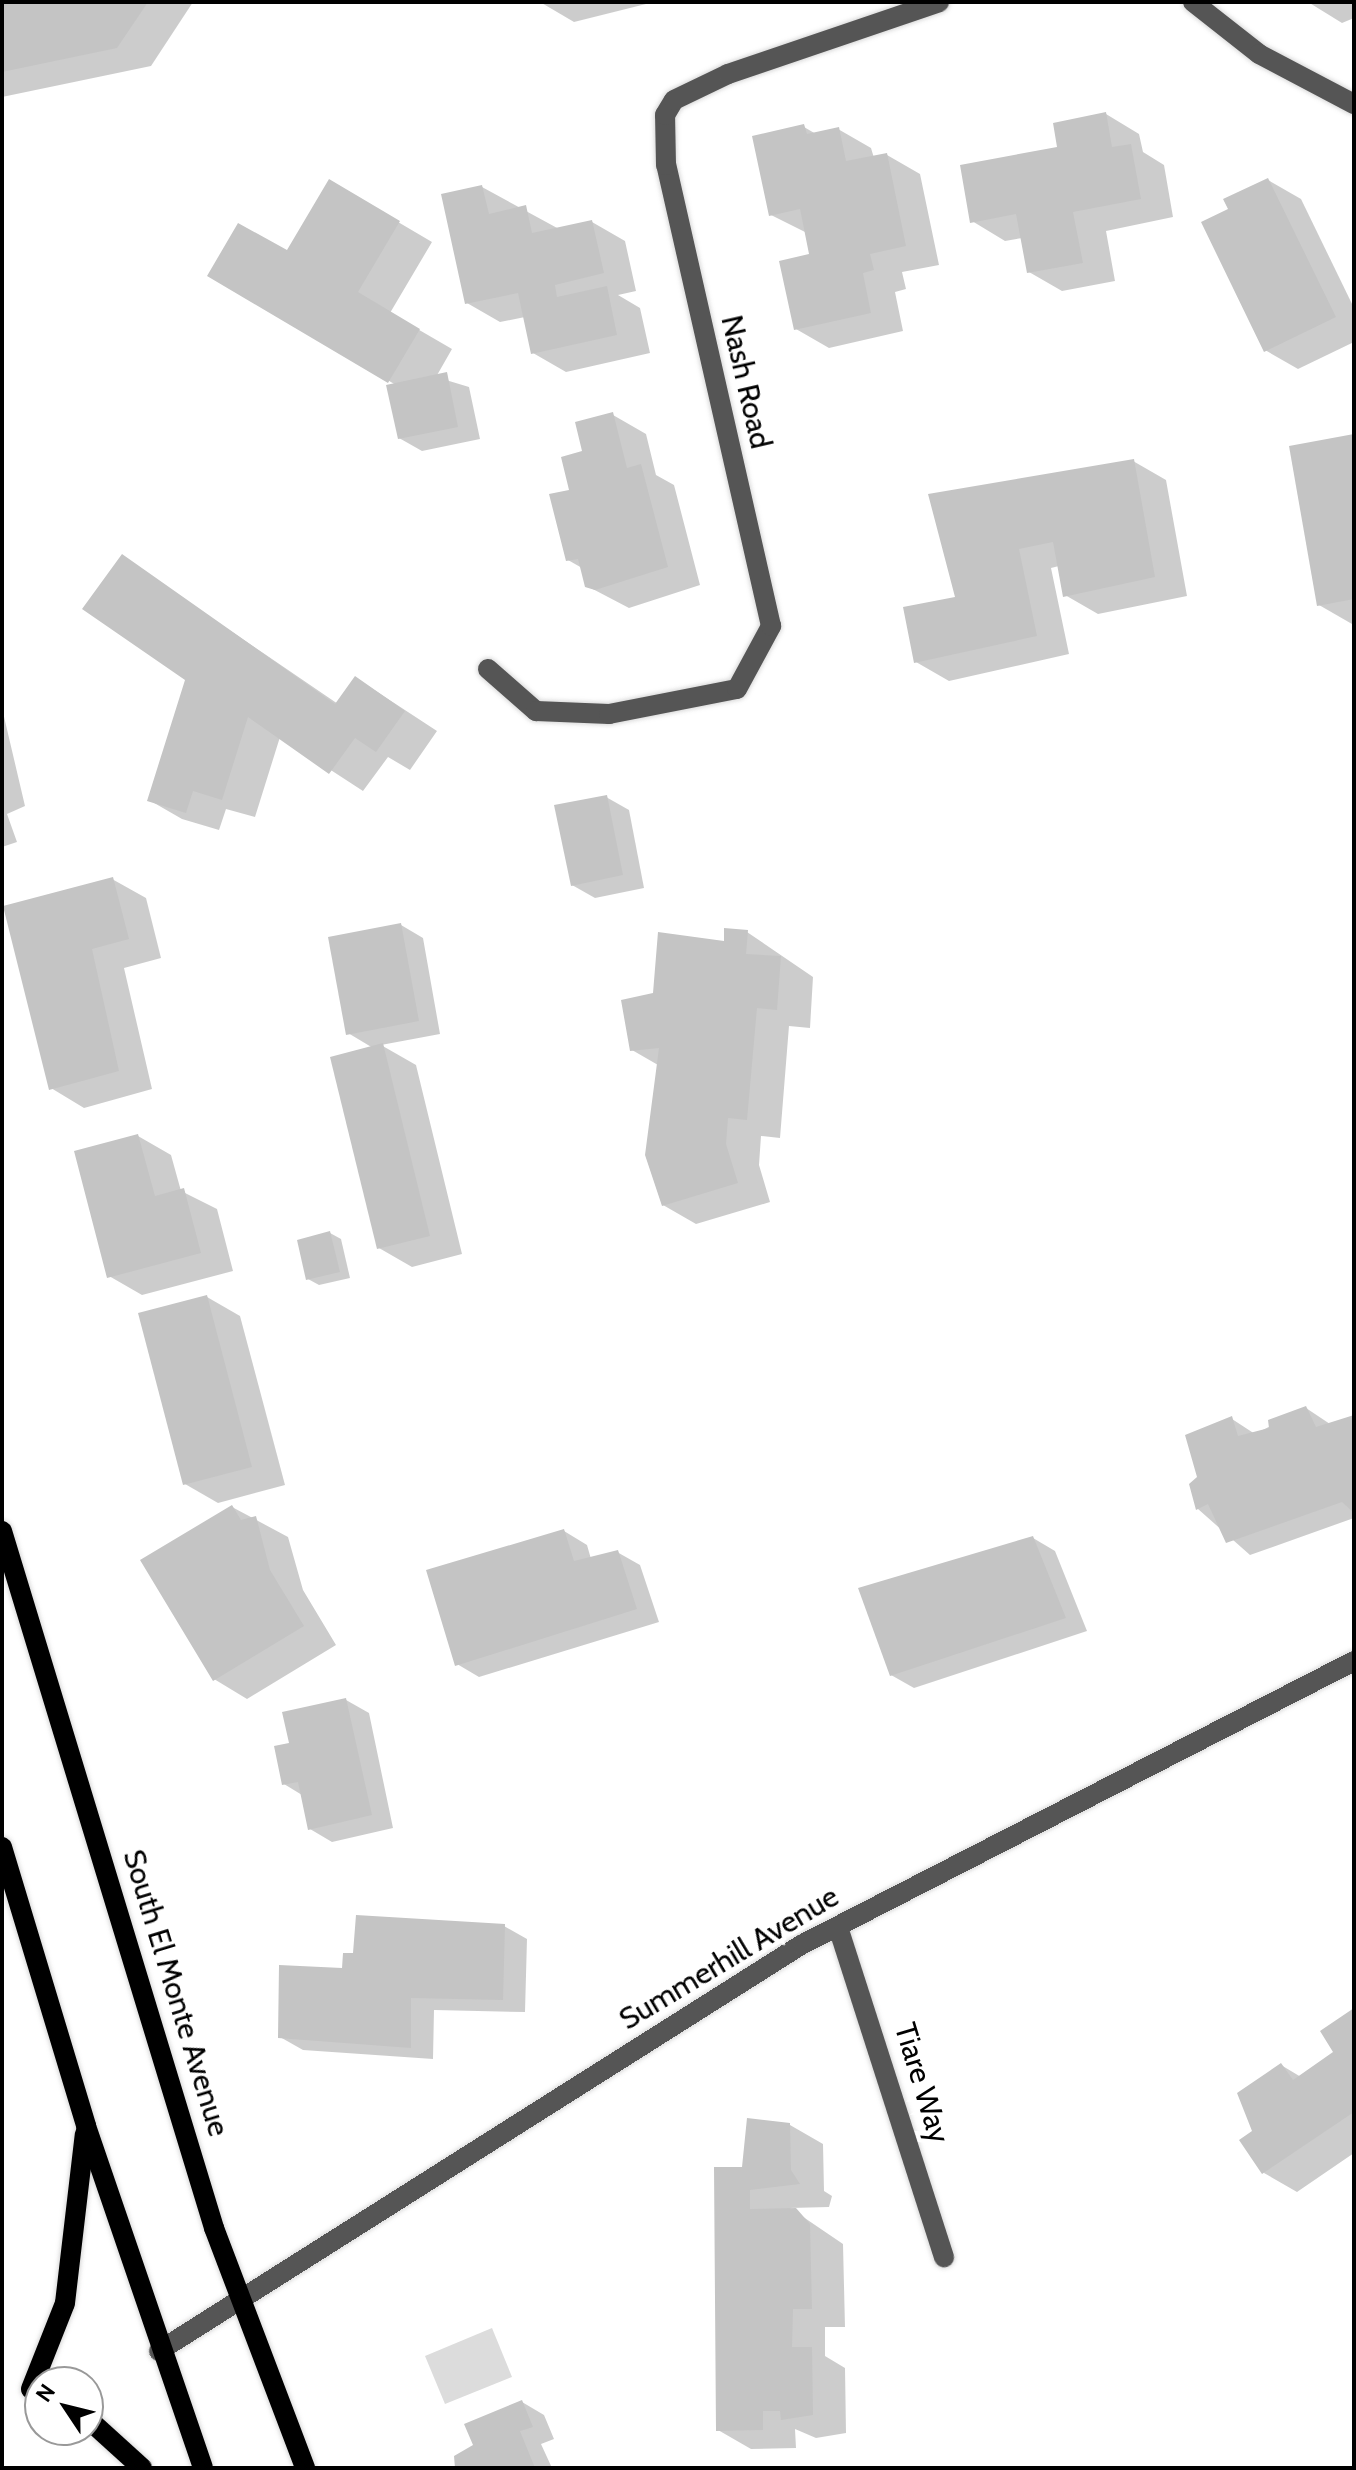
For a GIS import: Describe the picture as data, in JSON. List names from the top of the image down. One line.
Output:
{"streets":{"main road":["South El Monte Avenue"],"street":["Nash Road","Summerhill Avenue","Tiare Way"]},"crossings":[["Summerhill Avenue","South El Monte Avenue"],["Summerhill Avenue","Tiare Way"]],"north":"top left"}
